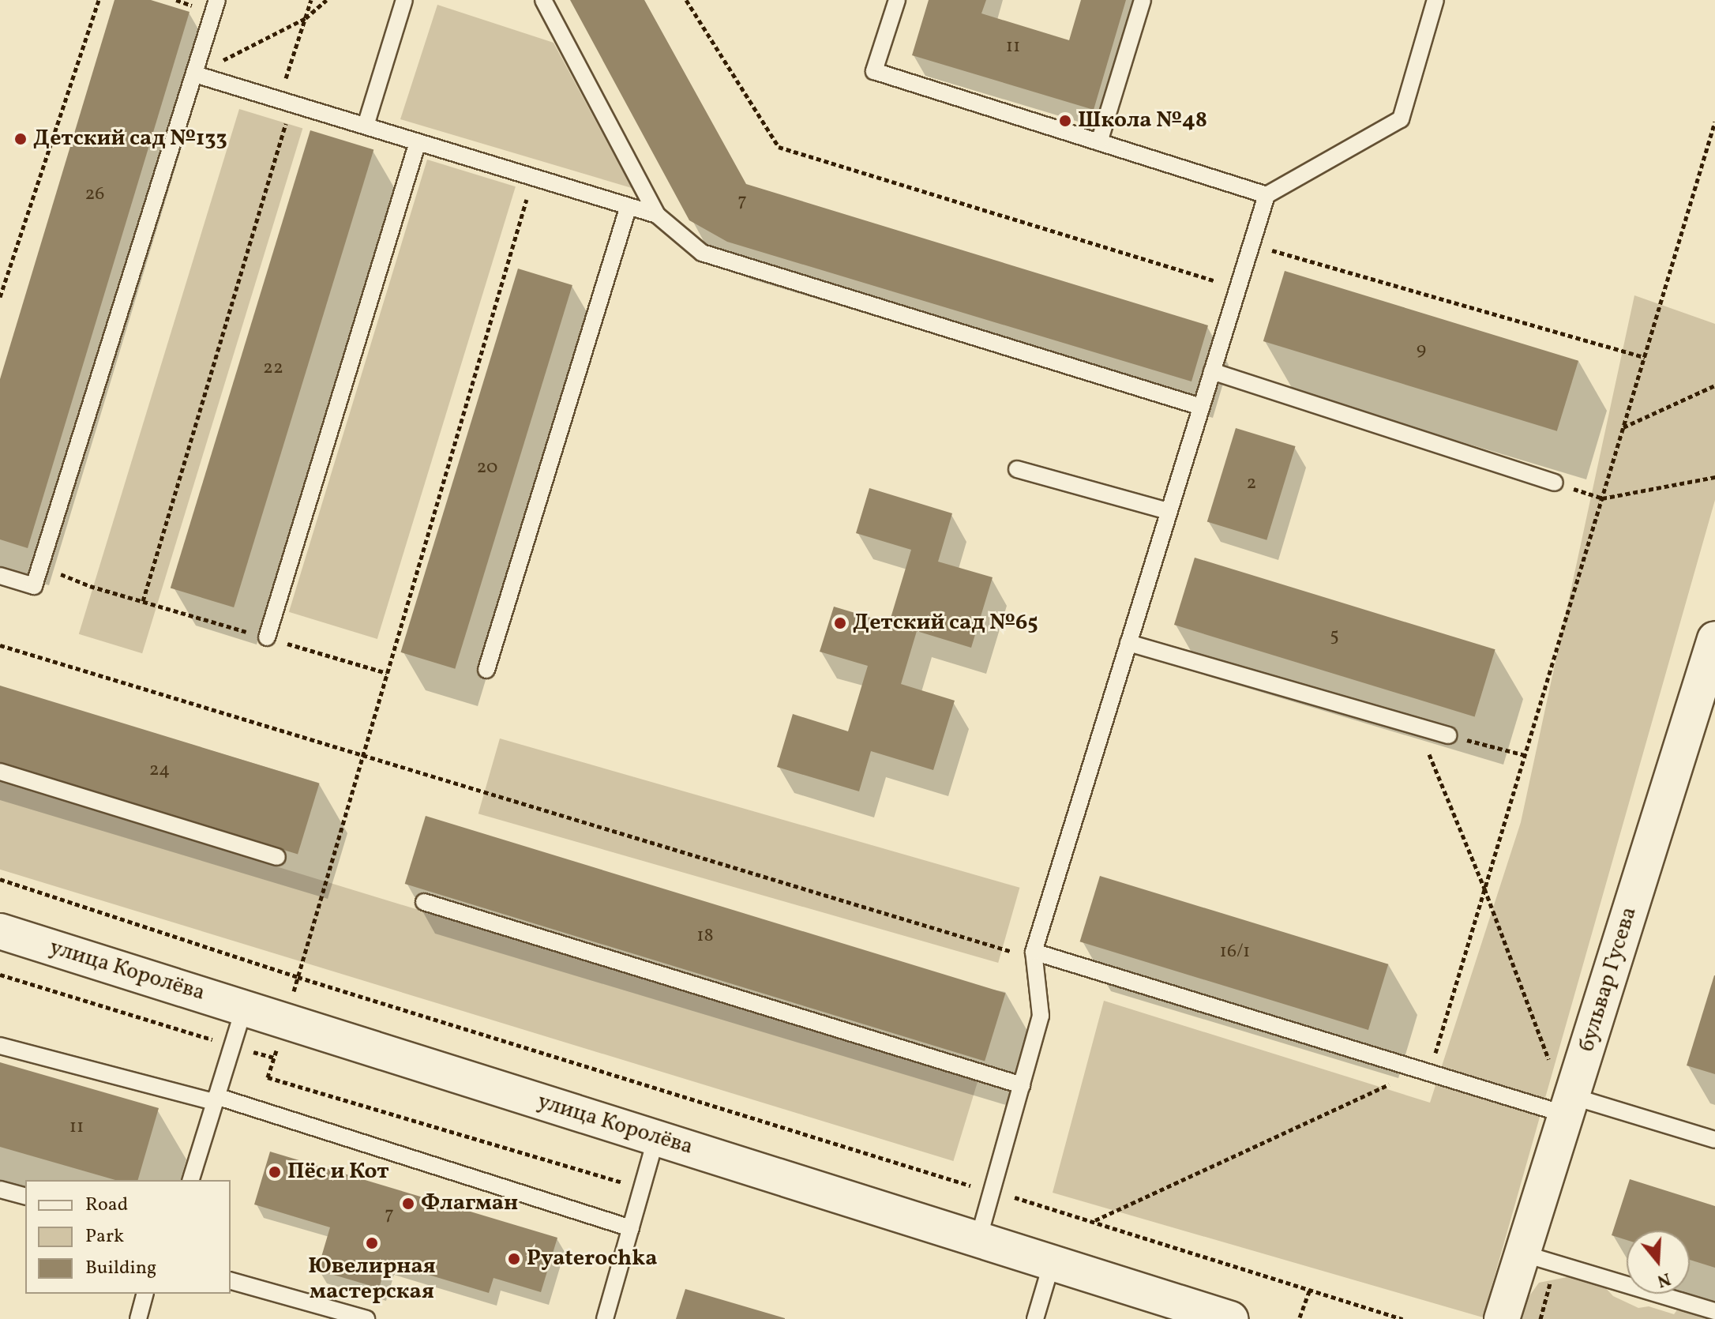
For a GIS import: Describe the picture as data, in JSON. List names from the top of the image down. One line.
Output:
{"streets":{"main road":["улица Королёва","бульвар Гусева"]},"places":["Школа №48","Детский сад №133","Детский сад №65","Пёс и Кот","Флагман","Ювелирная мастерская","Pyaterochka"],"house_numbers":["11","26","7","9","22","20","2","5","24","18","16/1","11","7"],"legend":["Road","Park","Building"],"north":"bottom"}
